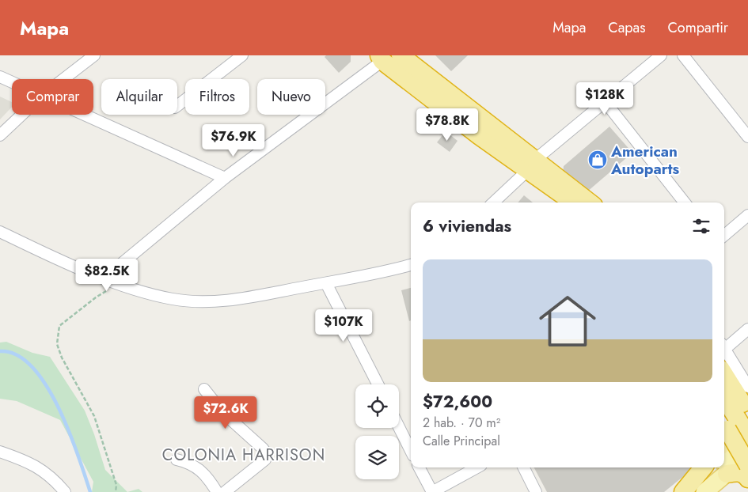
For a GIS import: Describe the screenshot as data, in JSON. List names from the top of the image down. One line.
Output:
{"districts":["COLONIA HARRISON"],"places":{"shop":["American Autoparts"]},"page":{"header":"Mapa","nav":["Mapa","Capas","Compartir"],"chip":["Comprar","Alquilar","Filtros","Nuevo"],"price":["$128K","$78.8K","$76.9K","$82.5K","$107K","$72.6K"],"heading":"6 viviendas","list":[{"name":"$72,600","note":"2 hab. · 70 m² · Calle Principal"}]}}
